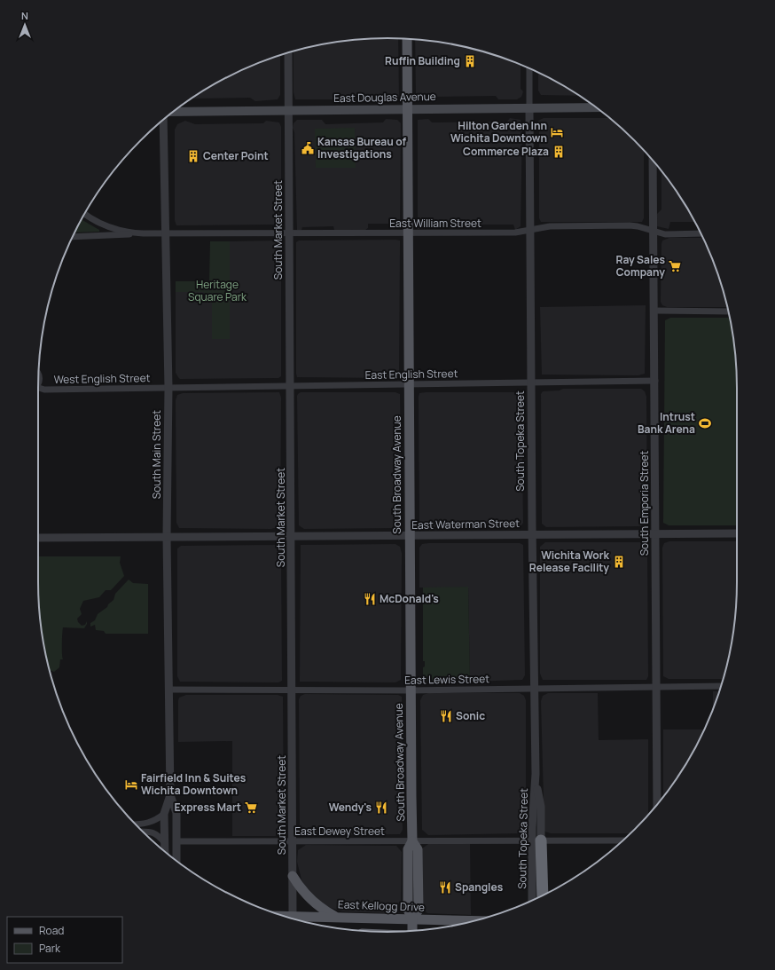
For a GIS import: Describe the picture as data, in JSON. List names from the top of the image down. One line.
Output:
{"streets":{"main road":["East Douglas Avenue","South Broadway Avenue","East Kellogg Drive"],"street":["East William Street","South Market Street","East English Street","West English Street","South Topeka Street","South Main Street","South Emporia Street","East Waterman Street","East Lewis Street","East Dewey Street"]},"crossings":[["East Douglas Avenue","South Market Street"],["East Douglas Avenue","South Topeka Street"],["East Douglas Avenue","South Broadway Avenue"],["East William Street","South Market Street"],["East William Street","South Topeka Street"],["East William Street","South Main Street"],["East William Street","South Broadway Avenue"],["East William Street","South Emporia Street"],["South Market Street","East English Street"],["South Market Street","East Waterman Street"],["South Market Street","East Lewis Street"],["South Market Street","East Dewey Street"],["East English Street","West English Street"],["East English Street","South Topeka Street"],["East English Street","South Main Street"],["East English Street","South Broadway Avenue"],["East English Street","South Emporia Street"],["West English Street","South Main Street"],["South Topeka Street","East Waterman Street"],["South Topeka Street","East Lewis Street"],["South Topeka Street","East Dewey Street"],["South Main Street","East Waterman Street"],["South Main Street","East Lewis Street"],["South Main Street","East Dewey Street"],["South Broadway Avenue","East Waterman Street"],["South Broadway Avenue","East Lewis Street"],["South Broadway Avenue","East Dewey Street"],["South Broadway Avenue","East Kellogg Drive"],["South Emporia Street","East Waterman Street"],["South Emporia Street","East Lewis Street"]],"parks":["Heritage Square Park"],"places":{"building":["Ruffin Building","Commerce Plaza","Center Point","Wichita Work Release Facility"],"hotel":["Hilton Garden Inn Wichita Downtown","Fairfield Inn & Suites Wichita Downtown"],"public building":["Kansas Bureau of Investigations"],"supermarket":["Ray Sales Company","Express Mart"],"sports":["Intrust Bank Arena"],"restaurant":["McDonald's","Sonic","Wendy's","Spangles"]},"legend":["Road","Park"],"north":"top"}
